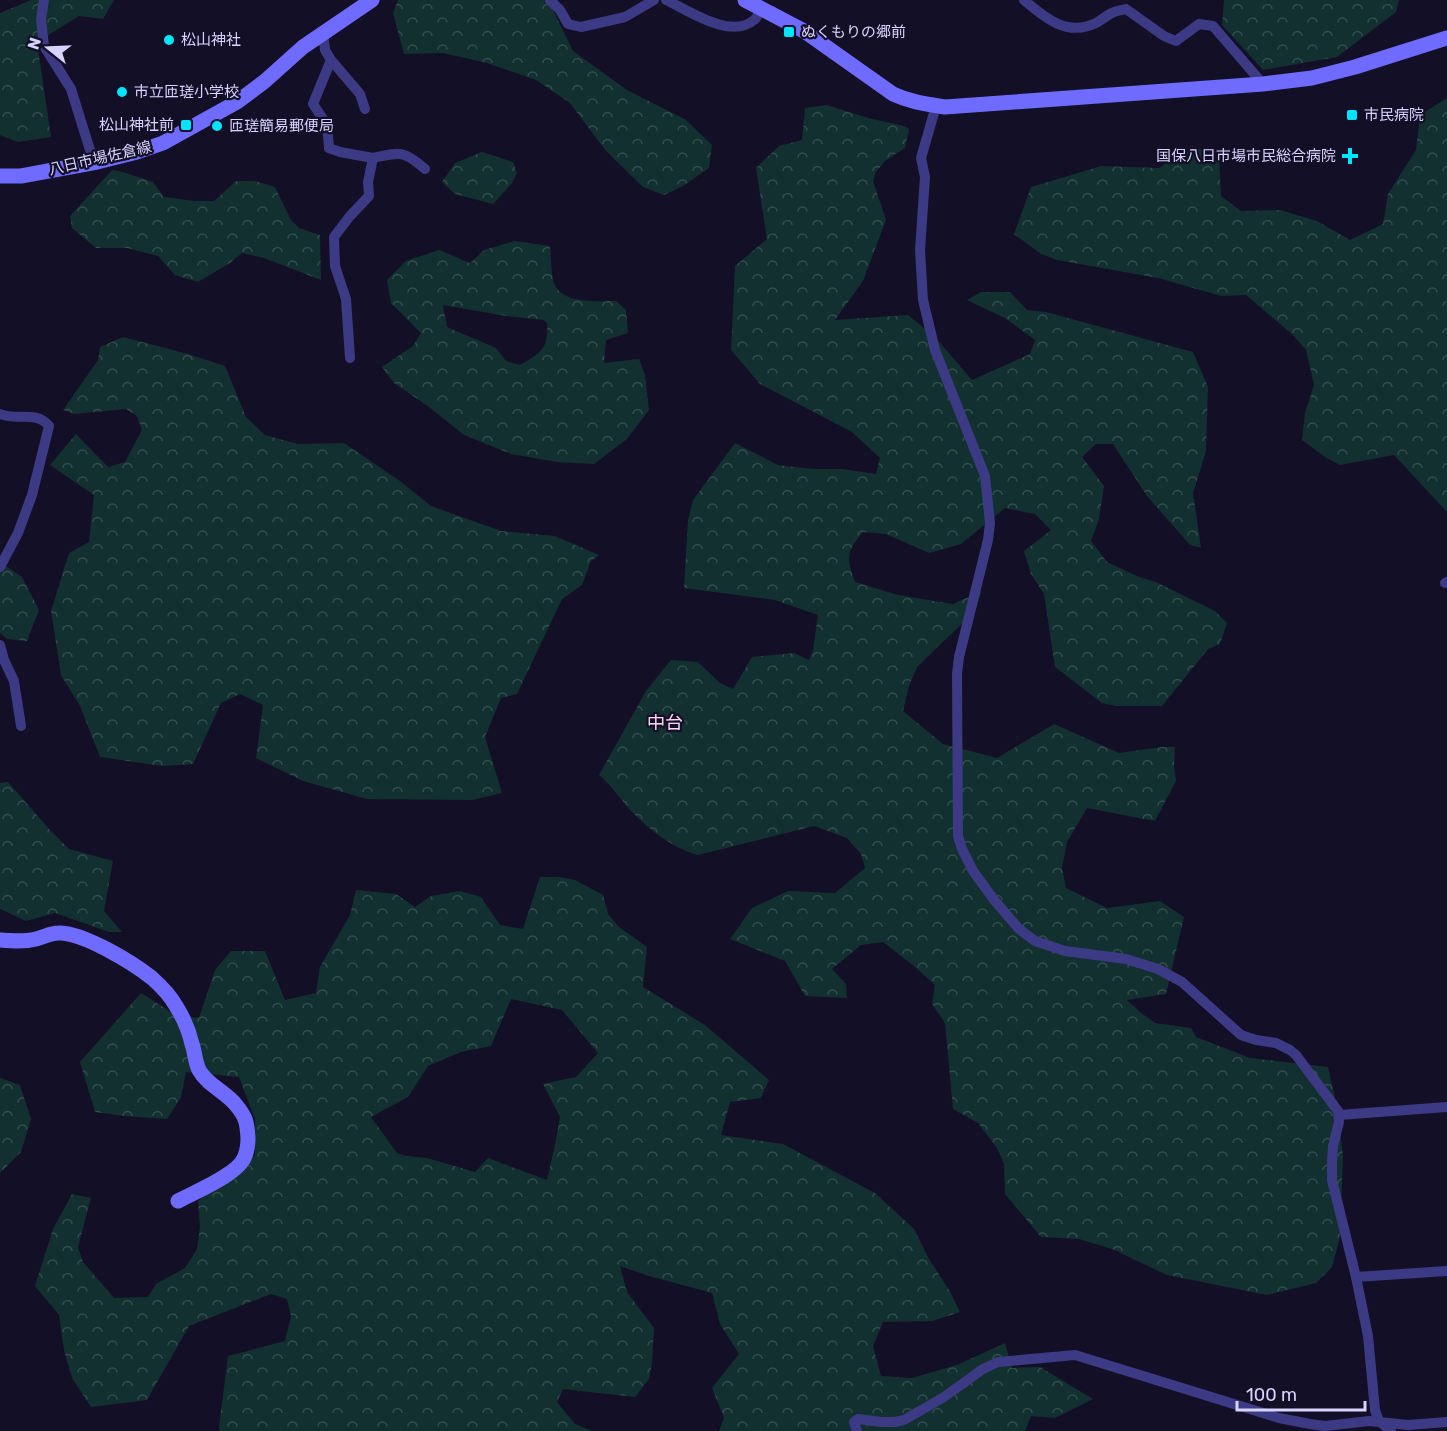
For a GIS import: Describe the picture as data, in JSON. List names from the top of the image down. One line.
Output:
{"streets":{"street":["八日市場佐倉線"]},"districts":["中台"],"places":{"transit":["ぬくもりの郷前","市民病院","松山神社前"],"other":["松山神社","市立匝瑳小学校","匝瑳簡易郵便局"],"health":["国保八日市場市民総合病院"]},"scale_bar":"100 m","north":"left"}
